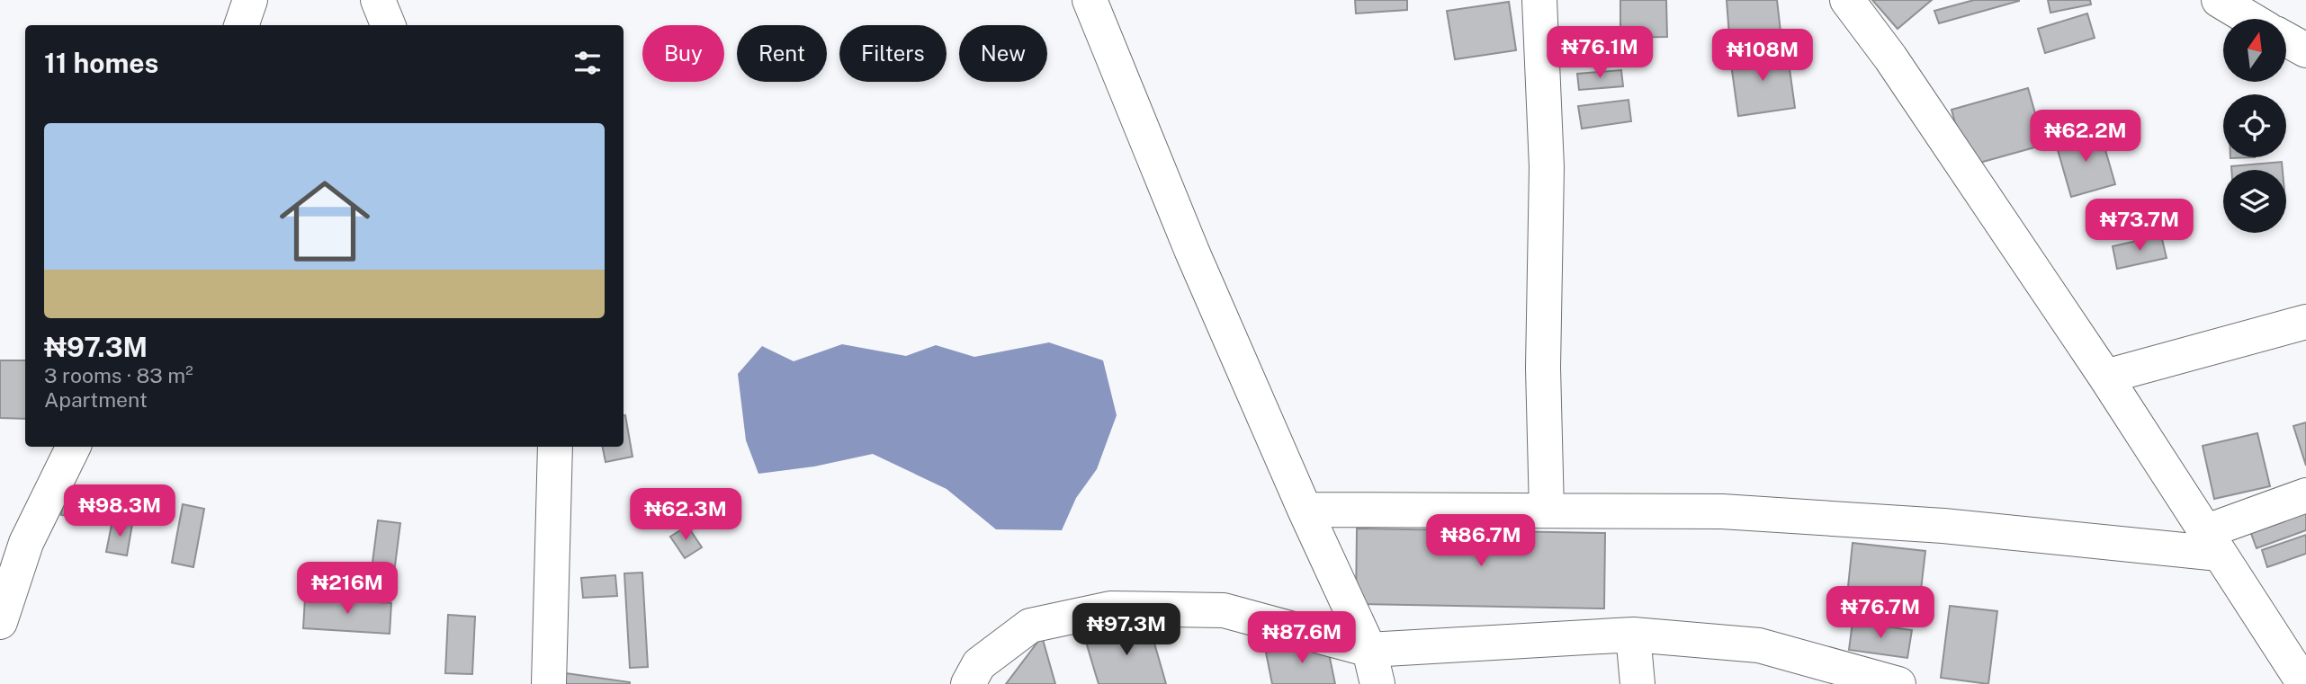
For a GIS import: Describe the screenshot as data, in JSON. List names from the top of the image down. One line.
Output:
{"north":"top","page":{"chip":["Buy","Rent","Filters","New"],"heading":"11 homes","price":["₦76.1M","₦108M","₦62.2M","₦73.7M","₦98.3M","₦62.3M","₦86.7M","₦216M","₦76.7M","₦97.3M","₦87.6M"],"list":[{"name":"₦97.3M","note":"3 rooms · 83 m² · Apartment"}]}}
